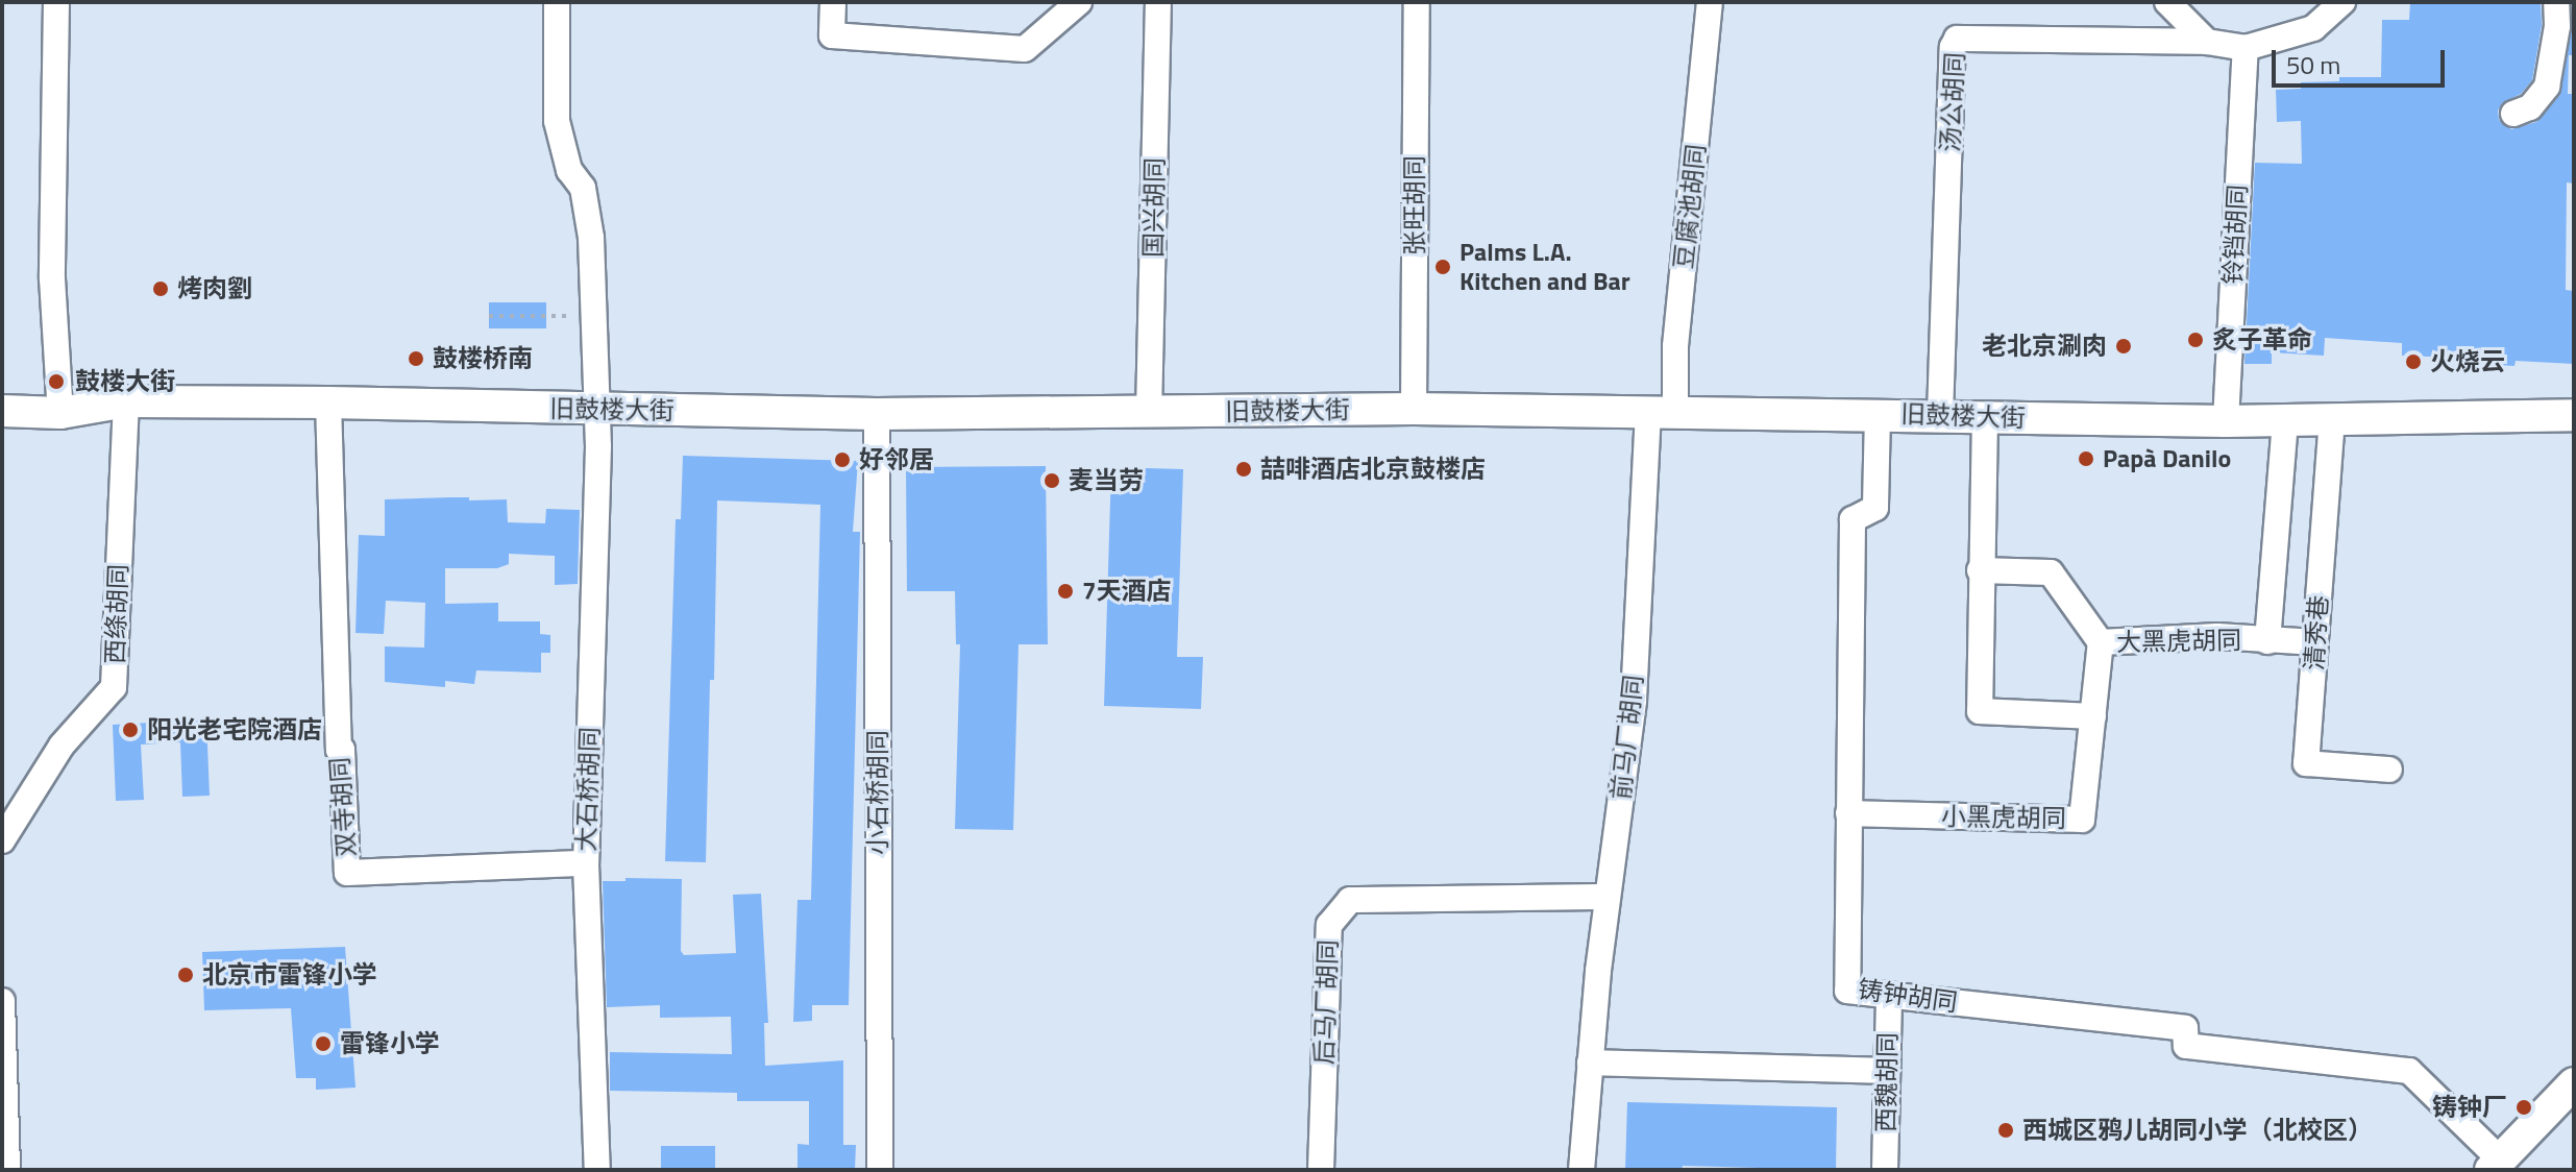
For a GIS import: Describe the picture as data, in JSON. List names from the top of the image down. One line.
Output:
{"streets":{"main road":["旧鼓楼大街"],"street":["汤公胡同","张旺胡同","豆腐池胡同","国兴胡同","铃铛胡同","西绦胡同","清秀巷","大黑虎胡同","前马厂胡同","大石桥胡同","小石桥胡同","双寺胡同","小黑虎胡同","铸钟胡同","后马厂胡同","西魏胡同"]},"crossings":[["汤公胡同","旧鼓楼大街"],["张旺胡同","旧鼓楼大街"],["豆腐池胡同","旧鼓楼大街"],["豆腐池胡同","前马厂胡同"],["国兴胡同","旧鼓楼大街"],["铃铛胡同","旧鼓楼大街"],["旧鼓楼大街","西绦胡同"],["旧鼓楼大街","清秀巷"],["旧鼓楼大街","前马厂胡同"],["旧鼓楼大街","大石桥胡同"],["旧鼓楼大街","小石桥胡同"],["旧鼓楼大街","双寺胡同"],["旧鼓楼大街","铸钟胡同"],["清秀巷","大黑虎胡同"],["大黑虎胡同","小黑虎胡同"],["前马厂胡同","后马厂胡同"],["大石桥胡同","双寺胡同"],["小黑虎胡同","铸钟胡同"],["铸钟胡同","西魏胡同"]],"places":["Palms L.A. Kitchen and Bar","烤肉劉","炙子革命","老北京涮肉","鼓楼桥南","火烧云","鼓楼大街","Papà Danilo","好邻居","喆啡酒店北京鼓楼店","麦当劳","7天酒店","阳光老宅院酒店","北京市雷锋小学","雷锋小学","铸钟厂","西城区鸦儿胡同小学（北校区）"],"scale_bar":"50 m"}
